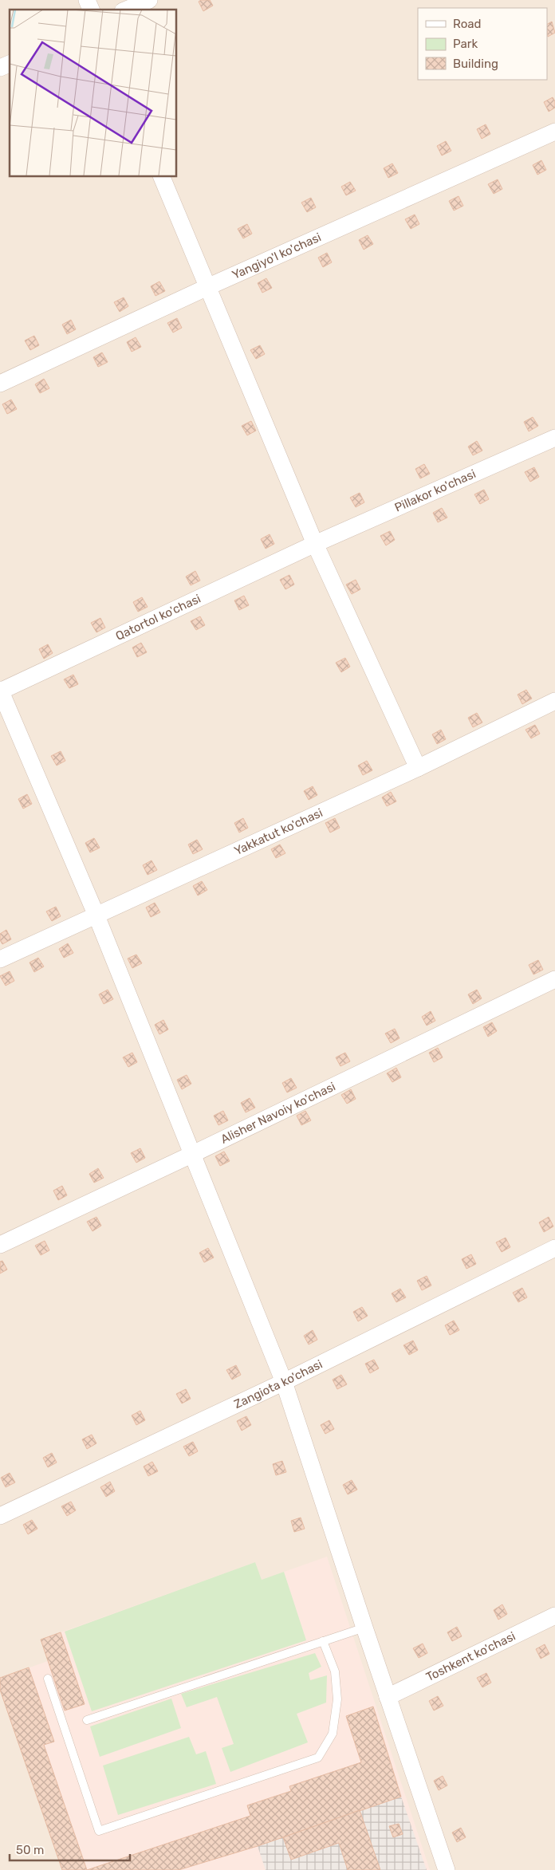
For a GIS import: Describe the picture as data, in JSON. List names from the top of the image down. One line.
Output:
{"streets":{"street":["Yangiyo'l ko'chasi","Pillakor ko'chasi","Qatortol ko'chasi","Yakkatut ko'chasi","Alisher Navoiy ko'chasi","Zangiota ko'chasi","Toshkent ko'chasi"]},"crossings":[["Pillakor ko'chasi","Qatortol ko'chasi"]],"legend":["Road","Park","Building"],"scale_bar":"50 m"}
